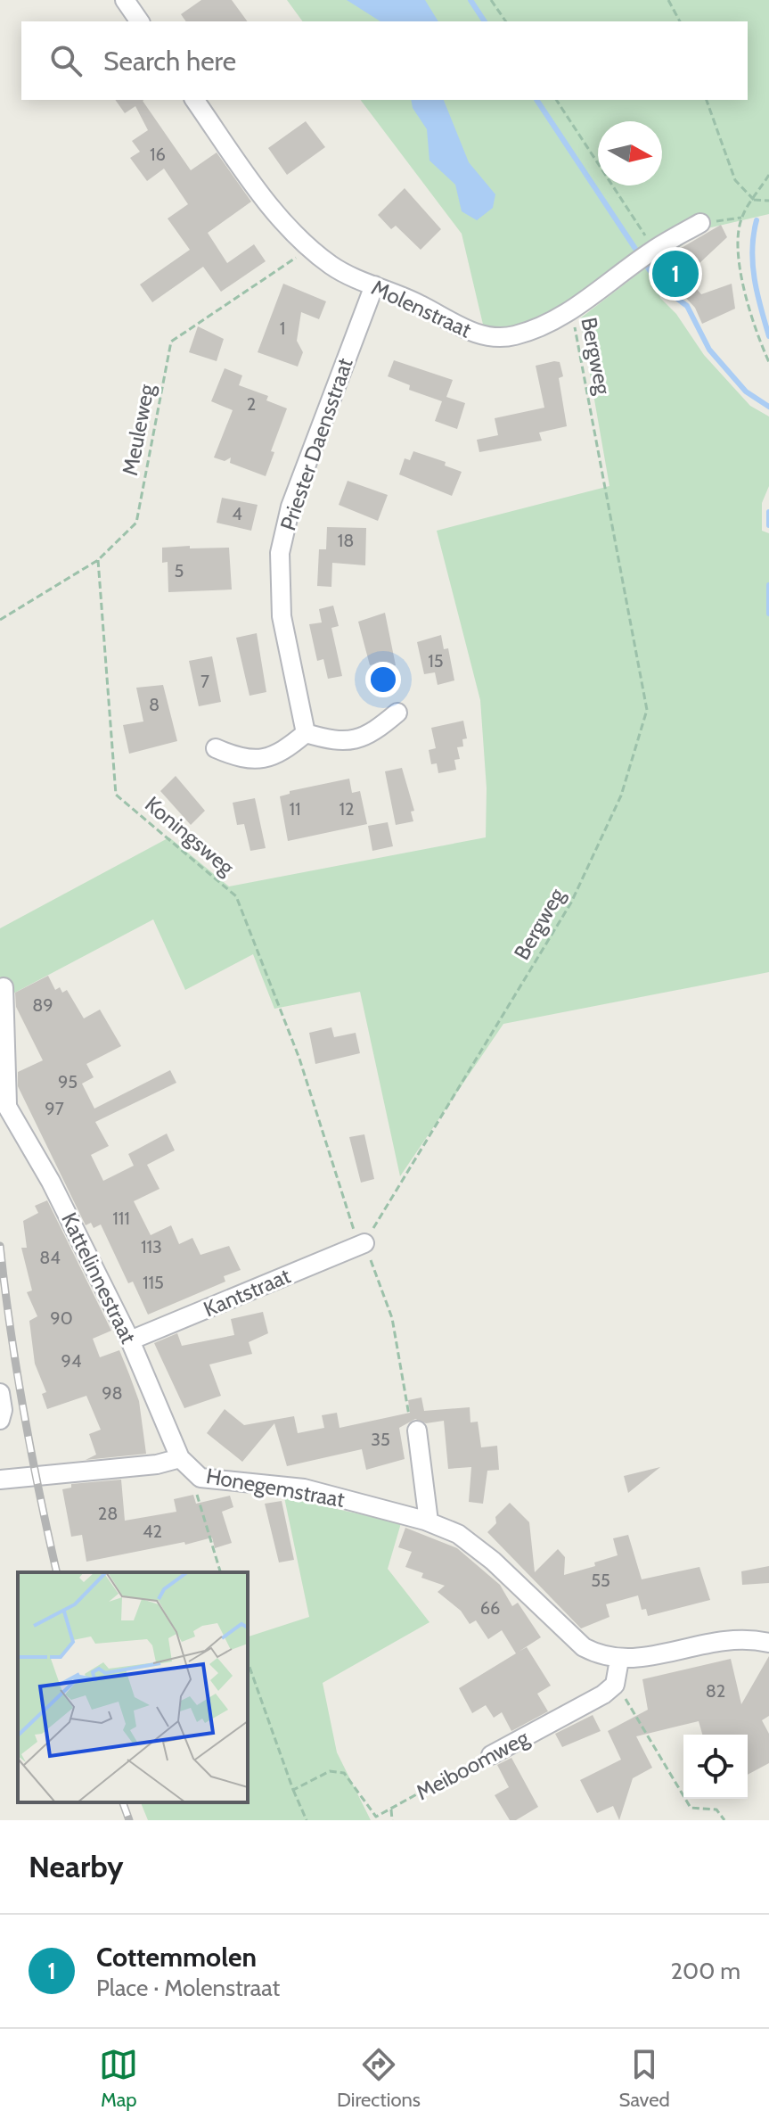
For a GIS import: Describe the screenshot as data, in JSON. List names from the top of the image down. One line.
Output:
{"streets":{"street":["Molenstraat","Priester Daensstraat","Kattelinnestraat","Kantstraat","Honegemstraat","Meiboomweg"],"path":["Bergweg","Meuleweg","Koningsweg"]},"crossings":[["Molenstraat","Bergweg"],["Molenstraat","Meuleweg"],["Molenstraat","Priester Daensstraat"],["Bergweg","Koningsweg"],["Bergweg","Kantstraat"],["Meuleweg","Koningsweg"],["Koningsweg","Kantstraat"],["Kattelinnestraat","Kantstraat"],["Kattelinnestraat","Honegemstraat"]],"house_numbers":["16","1","2","4","18","5","15","7","8","11","12","89","95","97","111","113","84","115","90","94","98","35","28","42","55","66","82"],"north":"right","page":{"search":"Search here","pins":"1","heading":"Nearby","list":[{"mark":"1","name":"Cottemmolen","note":"Place · Molenstraat","value":"200 m"}],"nav":["Map","Directions","Saved"]}}
